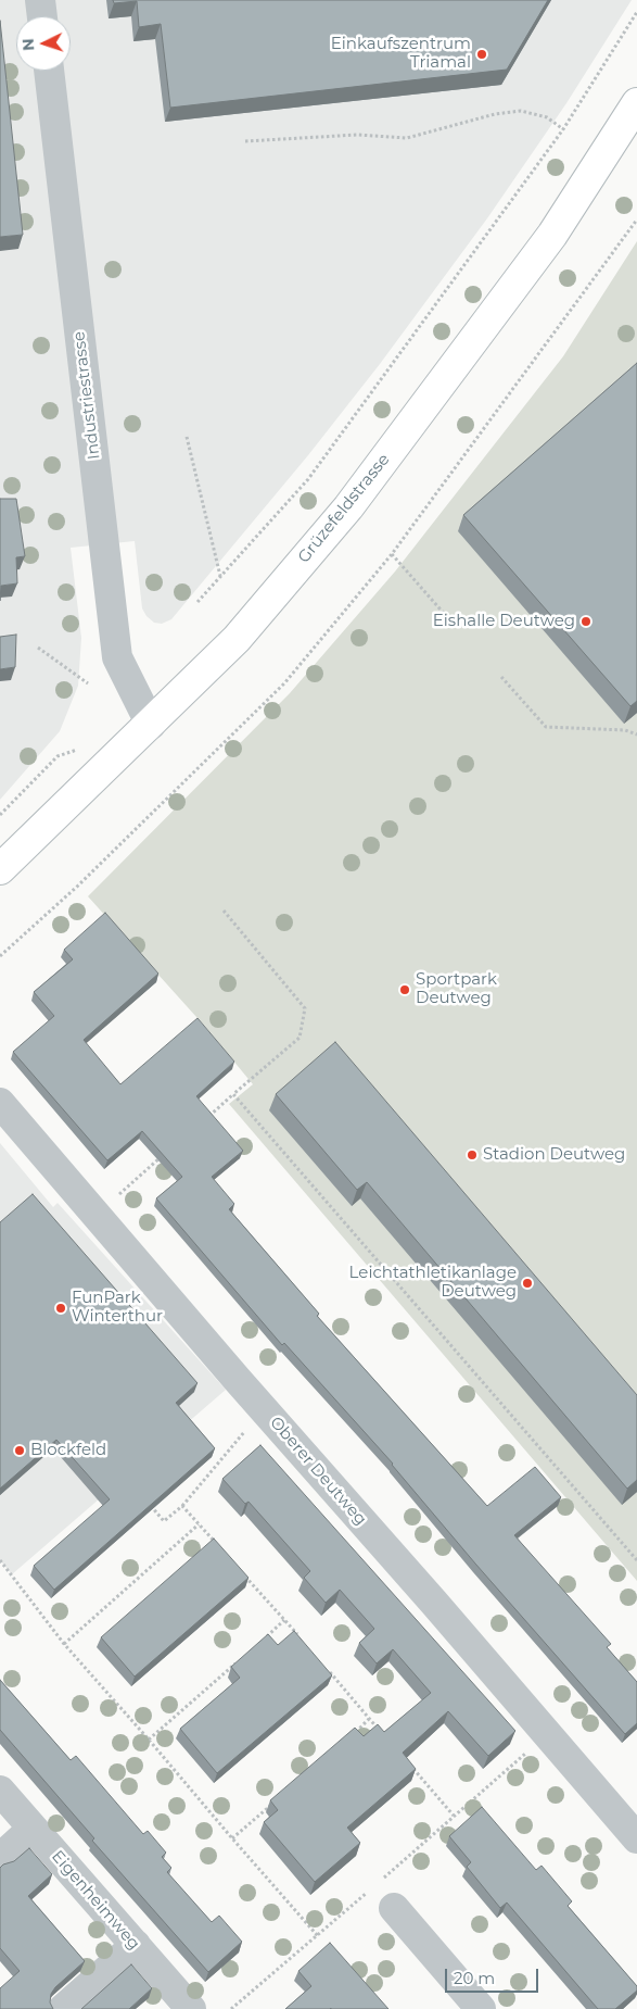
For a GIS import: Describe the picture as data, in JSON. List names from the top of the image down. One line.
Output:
{"streets":{"main road":["Grüzefeldstrasse"],"street":["Industriestrasse","Oberer Deutweg","Eigenheimweg"]},"crossings":[["Industriestrasse","Grüzefeldstrasse"]],"places":["Einkaufszentrum Triamal","Eishalle Deutweg","Sportpark Deutweg","Stadion Deutweg","Leichtathletikanlage Deutweg","FunPark Winterthur","Blockfeld"],"scale_bar":"20 m","north":"left"}
